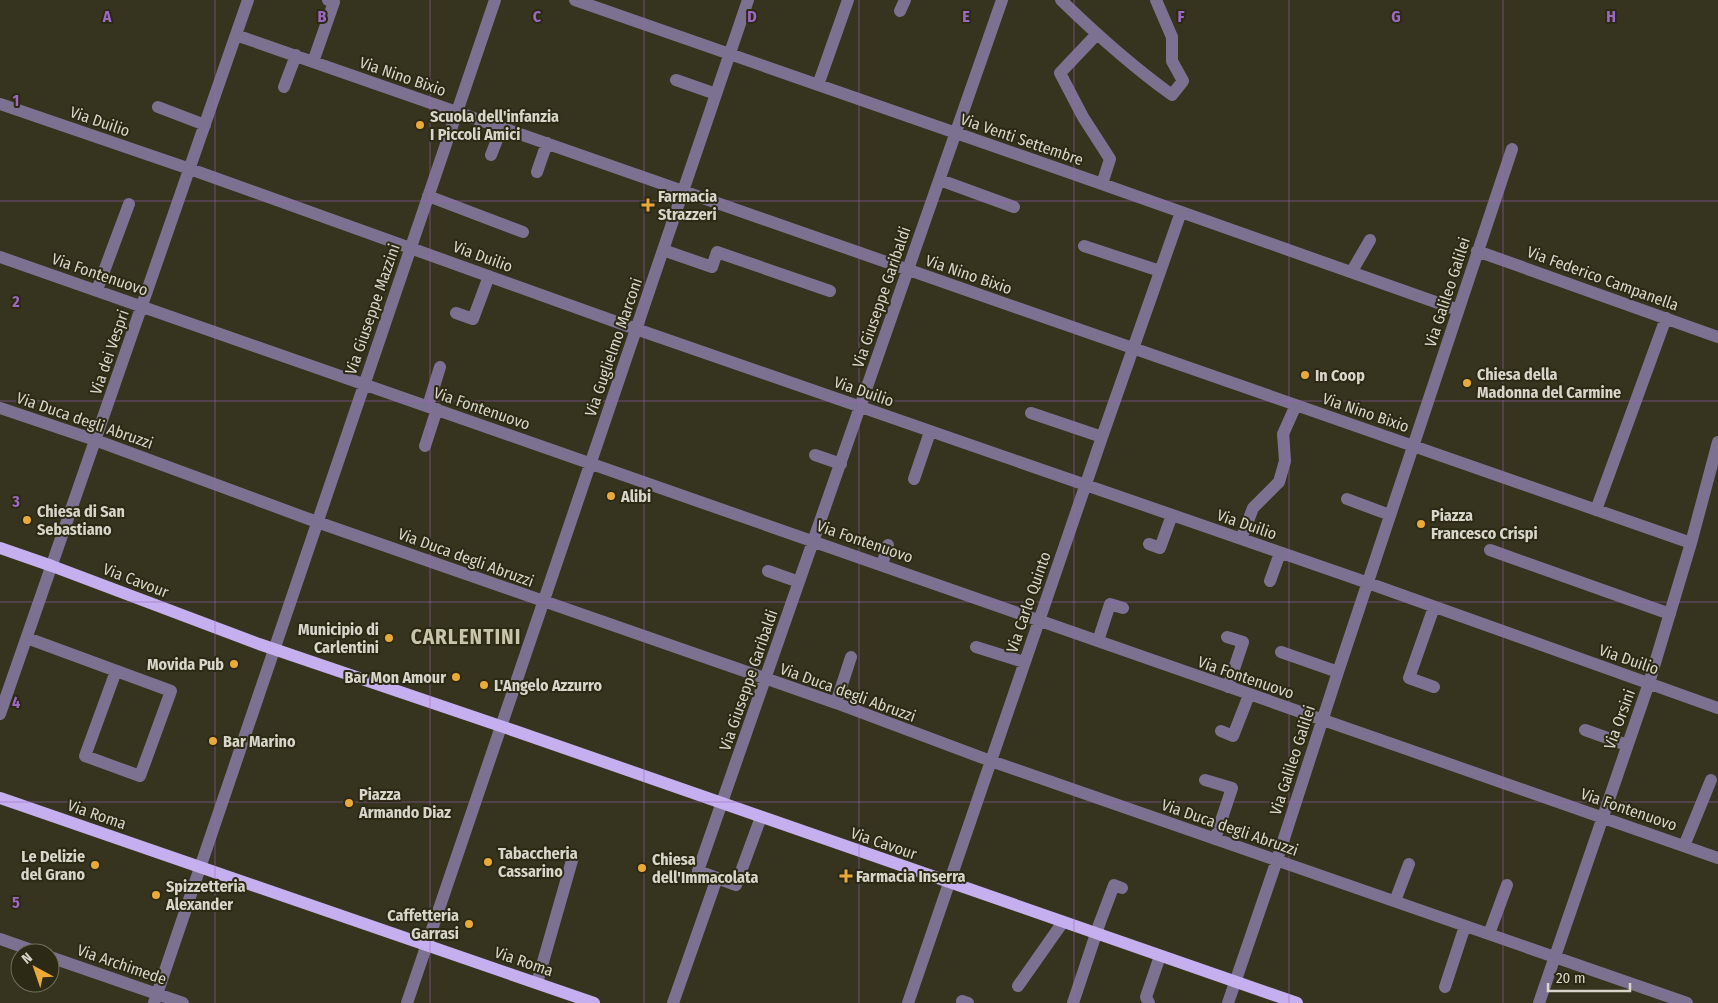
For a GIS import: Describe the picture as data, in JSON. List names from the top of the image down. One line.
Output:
{"streets":{"main road":["Via Cavour","Via Roma"],"street":["Via Nino Bixio","Via Duilio","Via Venti Settembre","Via Fontenuovo","Via Federico Campanella","Via Galileo Galilei","Via Giuseppe Garibaldi","Via Giuseppe Mazzini","Via Guglielmo Marconi","Via dei Vespri","Via Duca degli Abruzzi","Via Carlo Quinto","Via Orsini","Via Archimede"]},"crossings":[["Via Nino Bixio","Via Galileo Galilei"],["Via Nino Bixio","Via Giuseppe Garibaldi"],["Via Nino Bixio","Via Giuseppe Mazzini"],["Via Nino Bixio","Via Guglielmo Marconi"],["Via Nino Bixio","Via dei Vespri"],["Via Nino Bixio","Via Carlo Quinto"],["Via Nino Bixio","Via Orsini"],["Via Duilio","Via Galileo Galilei"],["Via Duilio","Via Giuseppe Garibaldi"],["Via Duilio","Via Giuseppe Mazzini"],["Via Duilio","Via Guglielmo Marconi"],["Via Duilio","Via dei Vespri"],["Via Duilio","Via Carlo Quinto"],["Via Duilio","Via Orsini"],["Via Venti Settembre","Via Galileo Galilei"],["Via Venti Settembre","Via Giuseppe Garibaldi"],["Via Venti Settembre","Via Guglielmo Marconi"],["Via Venti Settembre","Via Carlo Quinto"],["Via Fontenuovo","Via Galileo Galilei"],["Via Fontenuovo","Via Giuseppe Garibaldi"],["Via Fontenuovo","Via Giuseppe Mazzini"],["Via Fontenuovo","Via Guglielmo Marconi"],["Via Fontenuovo","Via dei Vespri"],["Via Fontenuovo","Via Carlo Quinto"],["Via Fontenuovo","Via Orsini"],["Via Federico Campanella","Via Galileo Galilei"],["Via Galileo Galilei","Via Duca degli Abruzzi"],["Via Galileo Galilei","Via Cavour"],["Via Giuseppe Garibaldi","Via Duca degli Abruzzi"],["Via Giuseppe Garibaldi","Via Cavour"],["Via Giuseppe Mazzini","Via Duca degli Abruzzi"],["Via Giuseppe Mazzini","Via Cavour"],["Via Giuseppe Mazzini","Via Roma"],["Via Giuseppe Mazzini","Via Archimede"],["Via Guglielmo Marconi","Via Duca degli Abruzzi"],["Via Guglielmo Marconi","Via Cavour"],["Via Guglielmo Marconi","Via Roma"],["Via dei Vespri","Via Duca degli Abruzzi"],["Via dei Vespri","Via Cavour"],["Via Duca degli Abruzzi","Via Carlo Quinto"],["Via Duca degli Abruzzi","Via Orsini"],["Via Cavour","Via Carlo Quinto"]],"districts":["CARLENTINI"],"places":{"other":["Scuola dell'infanzia I Piccoli Amici","In Coop","Chiesa della Madonna del Carmine","Alibi","Chiesa di San Sebastiano","Piazza Francesco Crispi","Municipio di Carlentini","Movida Pub","Bar Mon Amour","L'Angelo Azzurro","Bar Marino","Piazza Armando Diaz","Tabaccheria Cassarino","Le Delizie del Grano","Chiesa dell'Immacolata","Spizzetteria Alexander","Caffetteria Garrasi"],"health":["Farmacia Strazzeri","Farmacia Inserra"]},"scale_bar":"20 m","north":"top left","grid":{"columns":["A","B","C","D","E","F","G","H"],"rows":["1","2","3","4","5"]}}
